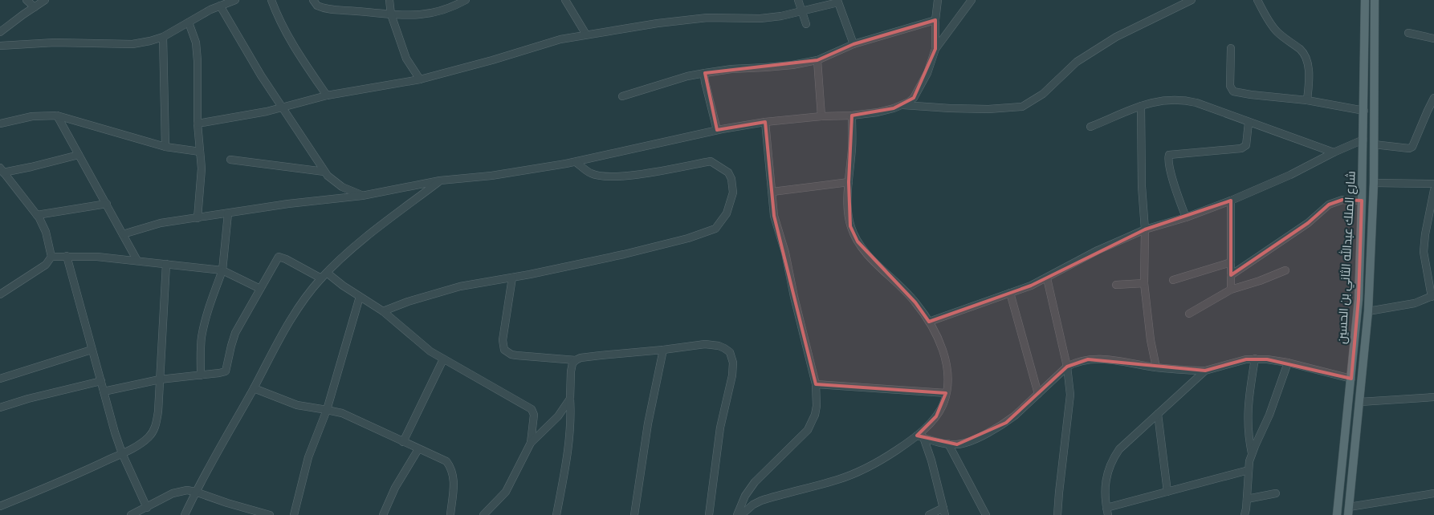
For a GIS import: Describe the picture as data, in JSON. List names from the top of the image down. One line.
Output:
{"streets":{"main road":["شارع الملك عبدالله الثاني بن الحسين"]}}
